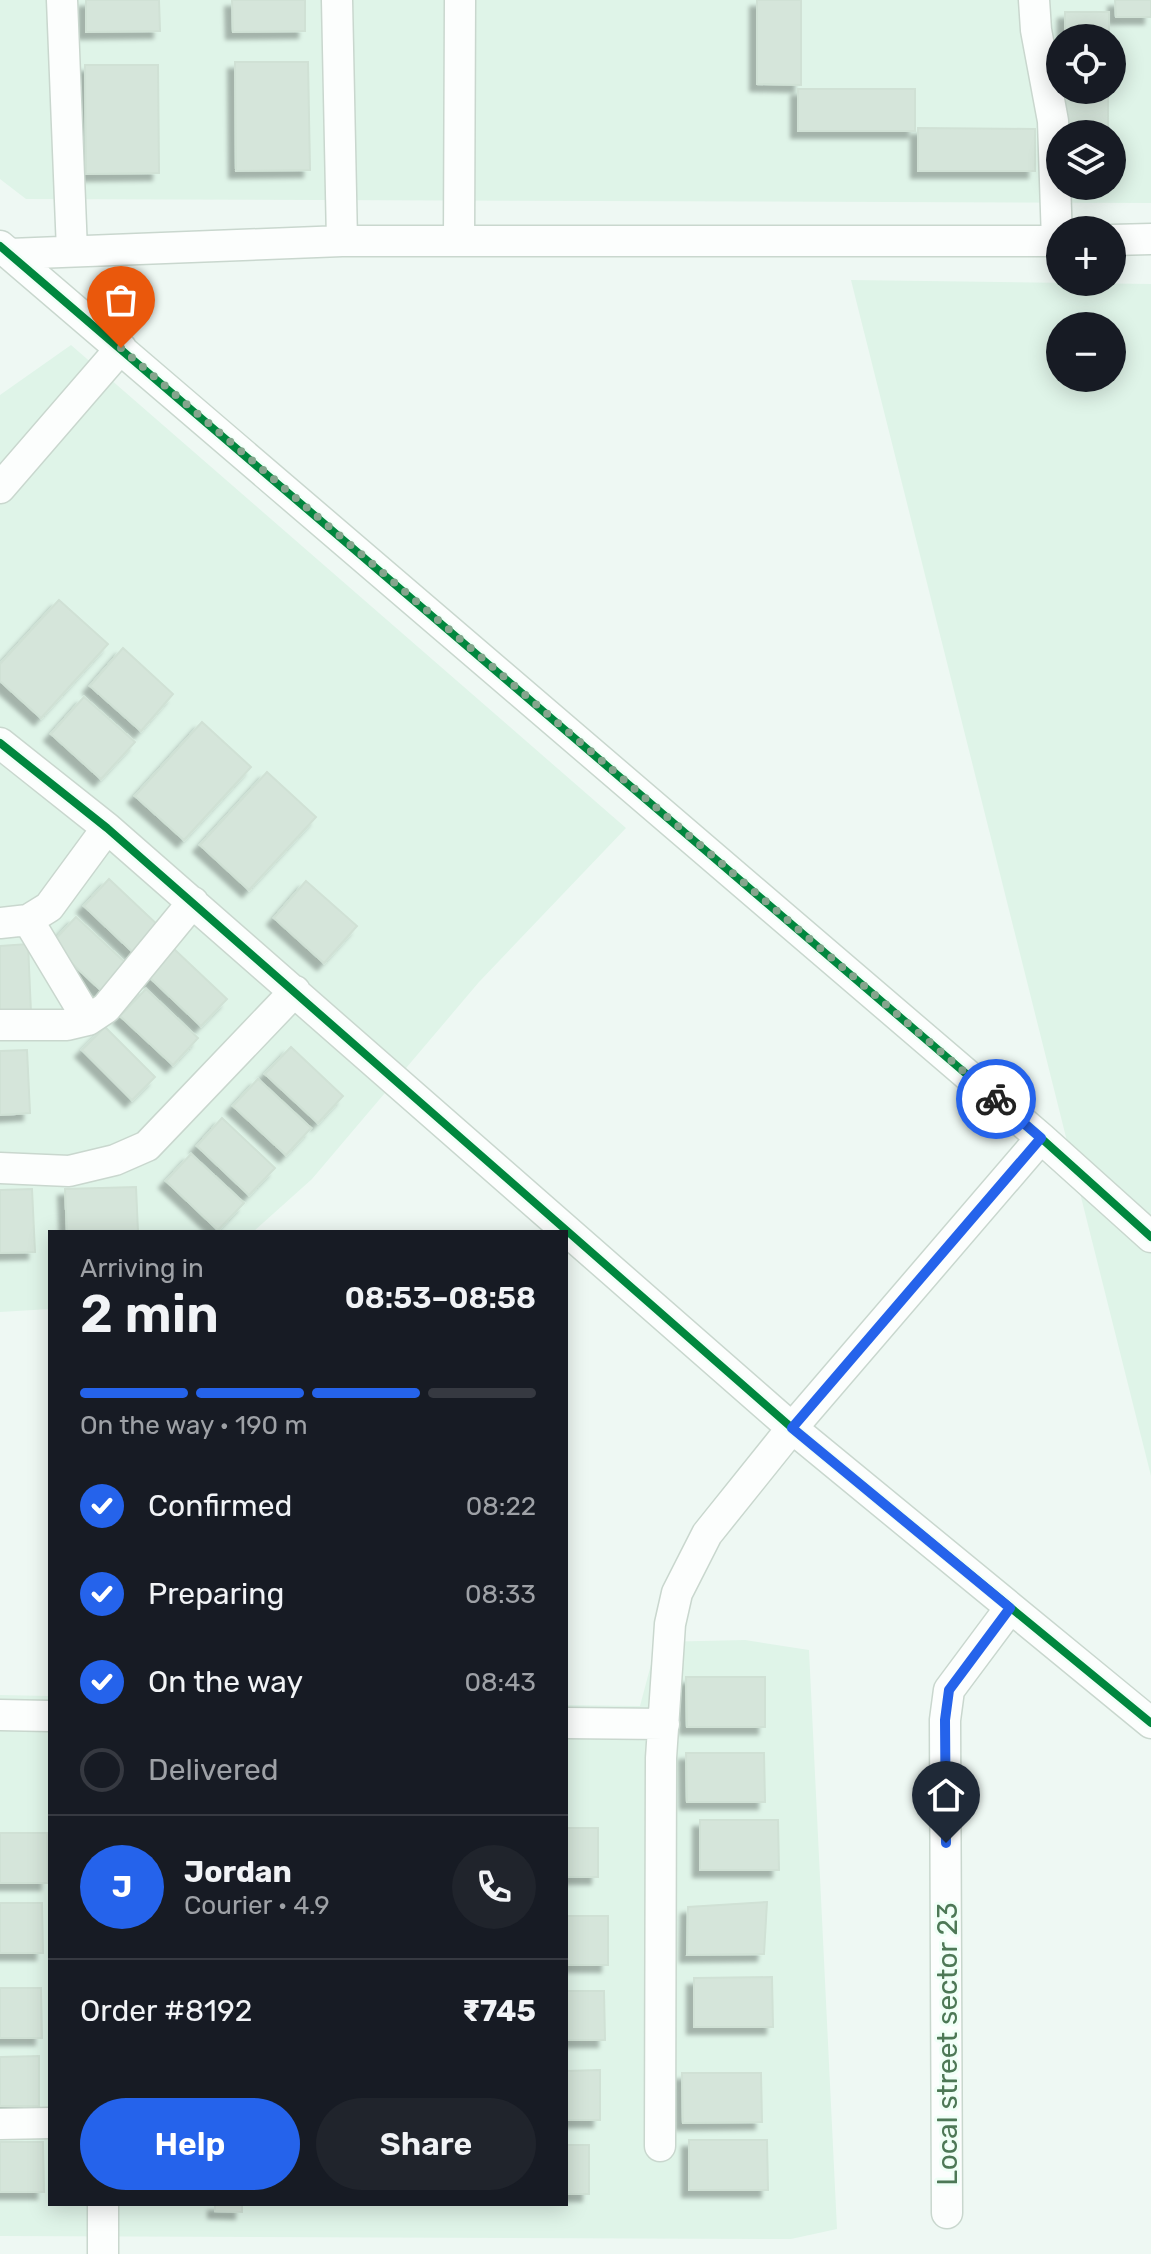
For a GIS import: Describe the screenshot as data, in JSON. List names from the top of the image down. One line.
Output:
{"streets":{"street":["Local street sector 23"]},"page":{"map_buttons":["+","−"],"heading":["2 min","Arriving in","08:53–08:58"],"panel":["Jordan","Courier · 4.9","Order #8192","₹745"],"bar":"On the way · 190 m","list":[["Confirmed","08:22"],["Preparing","08:33"],["On the way","08:43"],"Delivered"],"round":"J","buttons":["Help","Share"]}}
